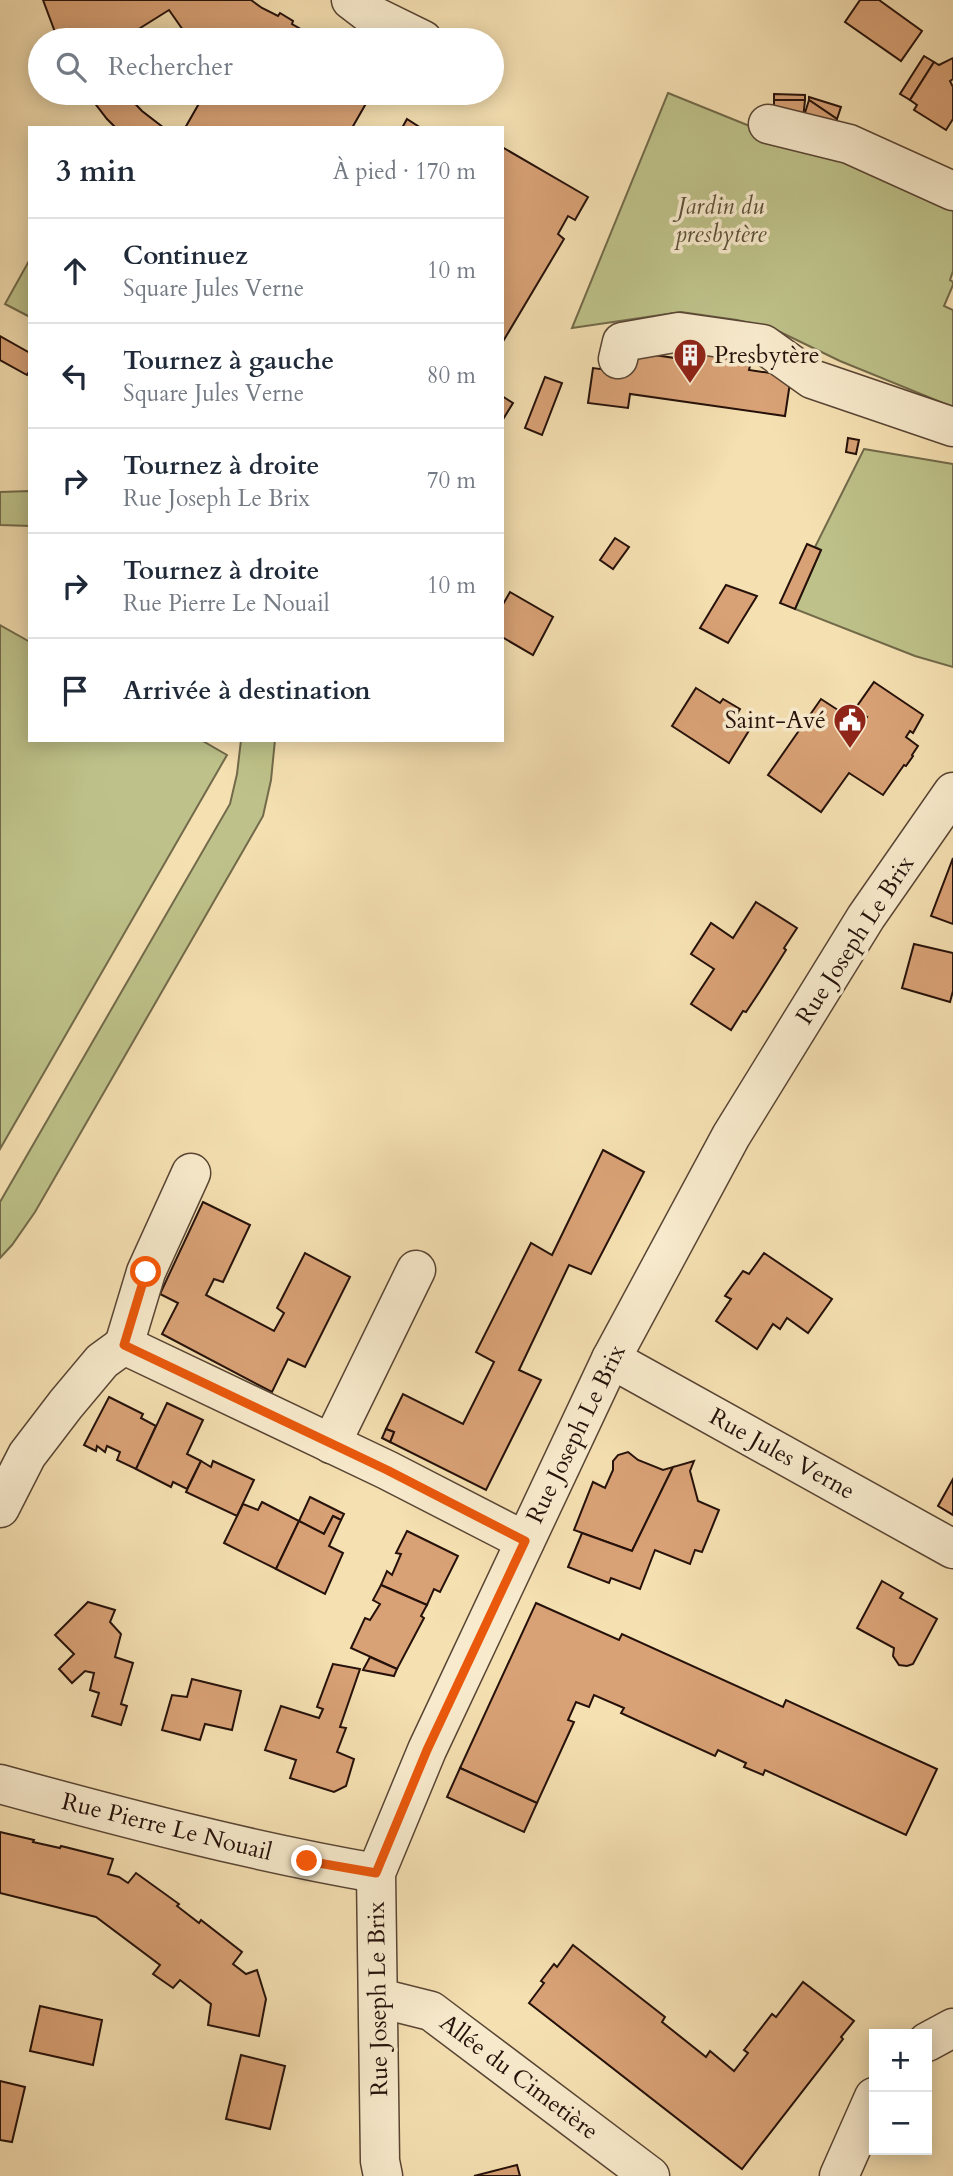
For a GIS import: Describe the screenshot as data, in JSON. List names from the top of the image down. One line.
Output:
{"streets":{"street":["Rue Joseph Le Brix","Rue Jules Verne","Rue Pierre Le Nouail","Allée du Cimetière"]},"crossings":[["Rue Joseph Le Brix","Rue Jules Verne"],["Rue Joseph Le Brix","Rue Pierre Le Nouail"],["Rue Joseph Le Brix","Allée du Cimetière"]],"parks":["Jardin du presbytère"],"places":{"building":["Presbytère"],"public building":["Saint-Avé"]},"page":{"search":"Rechercher","heading":["3 min","À pied · 170 m"],"list":[["Continuez","Square Jules Verne","10 m"],["Tournez à gauche","Square Jules Verne","80 m"],["Tournez à droite","Rue Joseph Le Brix","70 m"],["Tournez à droite","Rue Pierre Le Nouail","10 m"],"Arrivée à destination"],"map_buttons":["+","−"]}}
